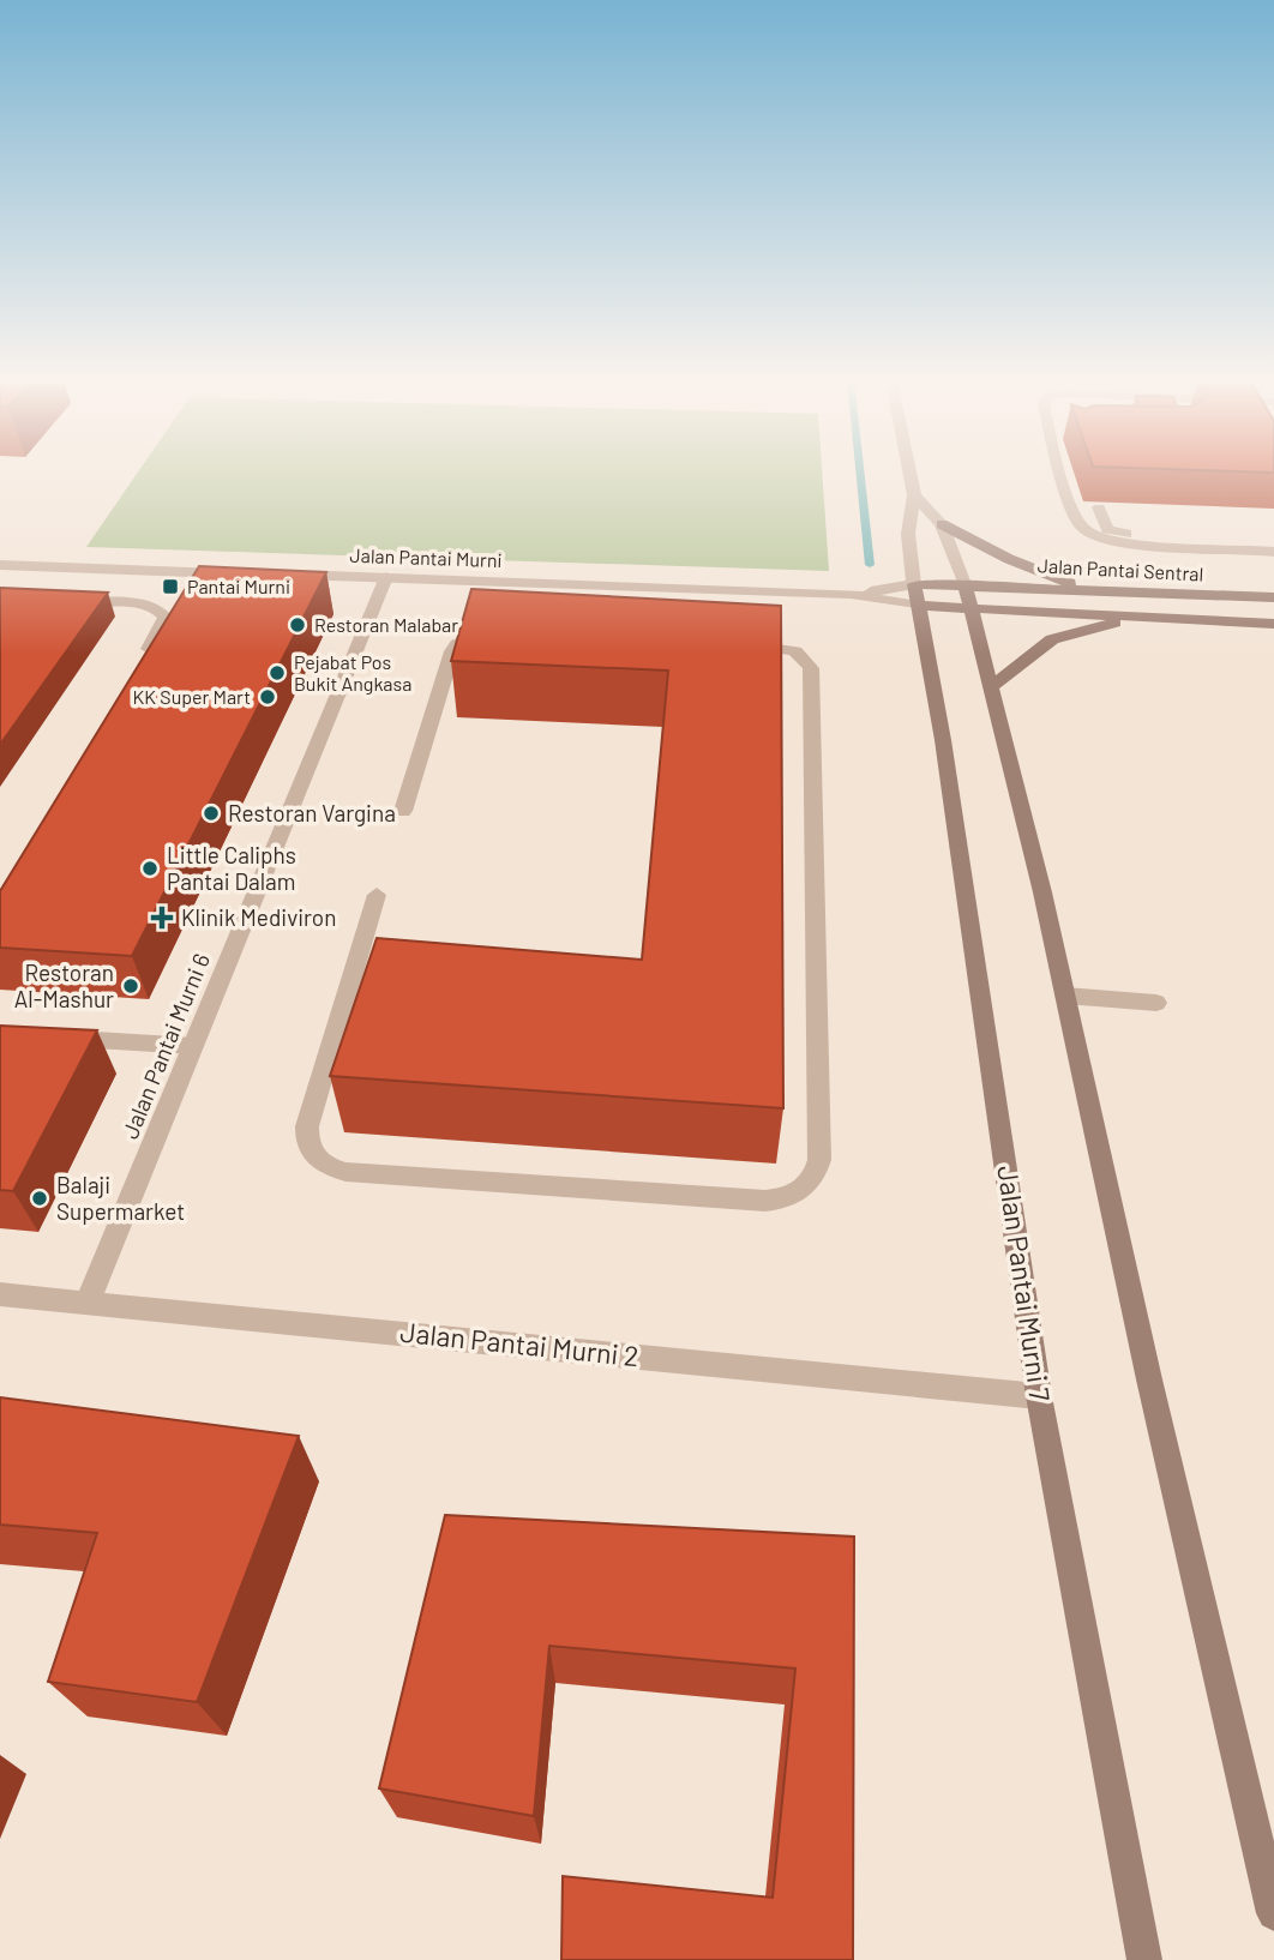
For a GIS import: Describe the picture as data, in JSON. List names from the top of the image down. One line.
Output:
{"streets":{"main road":["Jalan Pantai Sentral","Jalan Pantai Murni 7"],"street":["Jalan Pantai Murni","Jalan Pantai Murni 6","Jalan Pantai Murni 2"]},"crossings":[["Jalan Pantai Murni","Jalan Pantai Sentral"],["Jalan Pantai Murni","Jalan Pantai Murni 6"],["Jalan Pantai Murni","Jalan Pantai Murni 7"],["Jalan Pantai Sentral","Jalan Pantai Murni 7"],["Jalan Pantai Murni 6","Jalan Pantai Murni 2"],["Jalan Pantai Murni 7","Jalan Pantai Murni 2"]],"places":{"transit":["Pantai Murni"],"other":["Restoran Malabar","Pejabat Pos Bukit Angkasa","KK Super Mart","Restoran Vargina","Little Caliphs Pantai Dalam","Restoran Al-Mashur","Balaji Supermarket"],"health":["Klinik Mediviron"]}}
